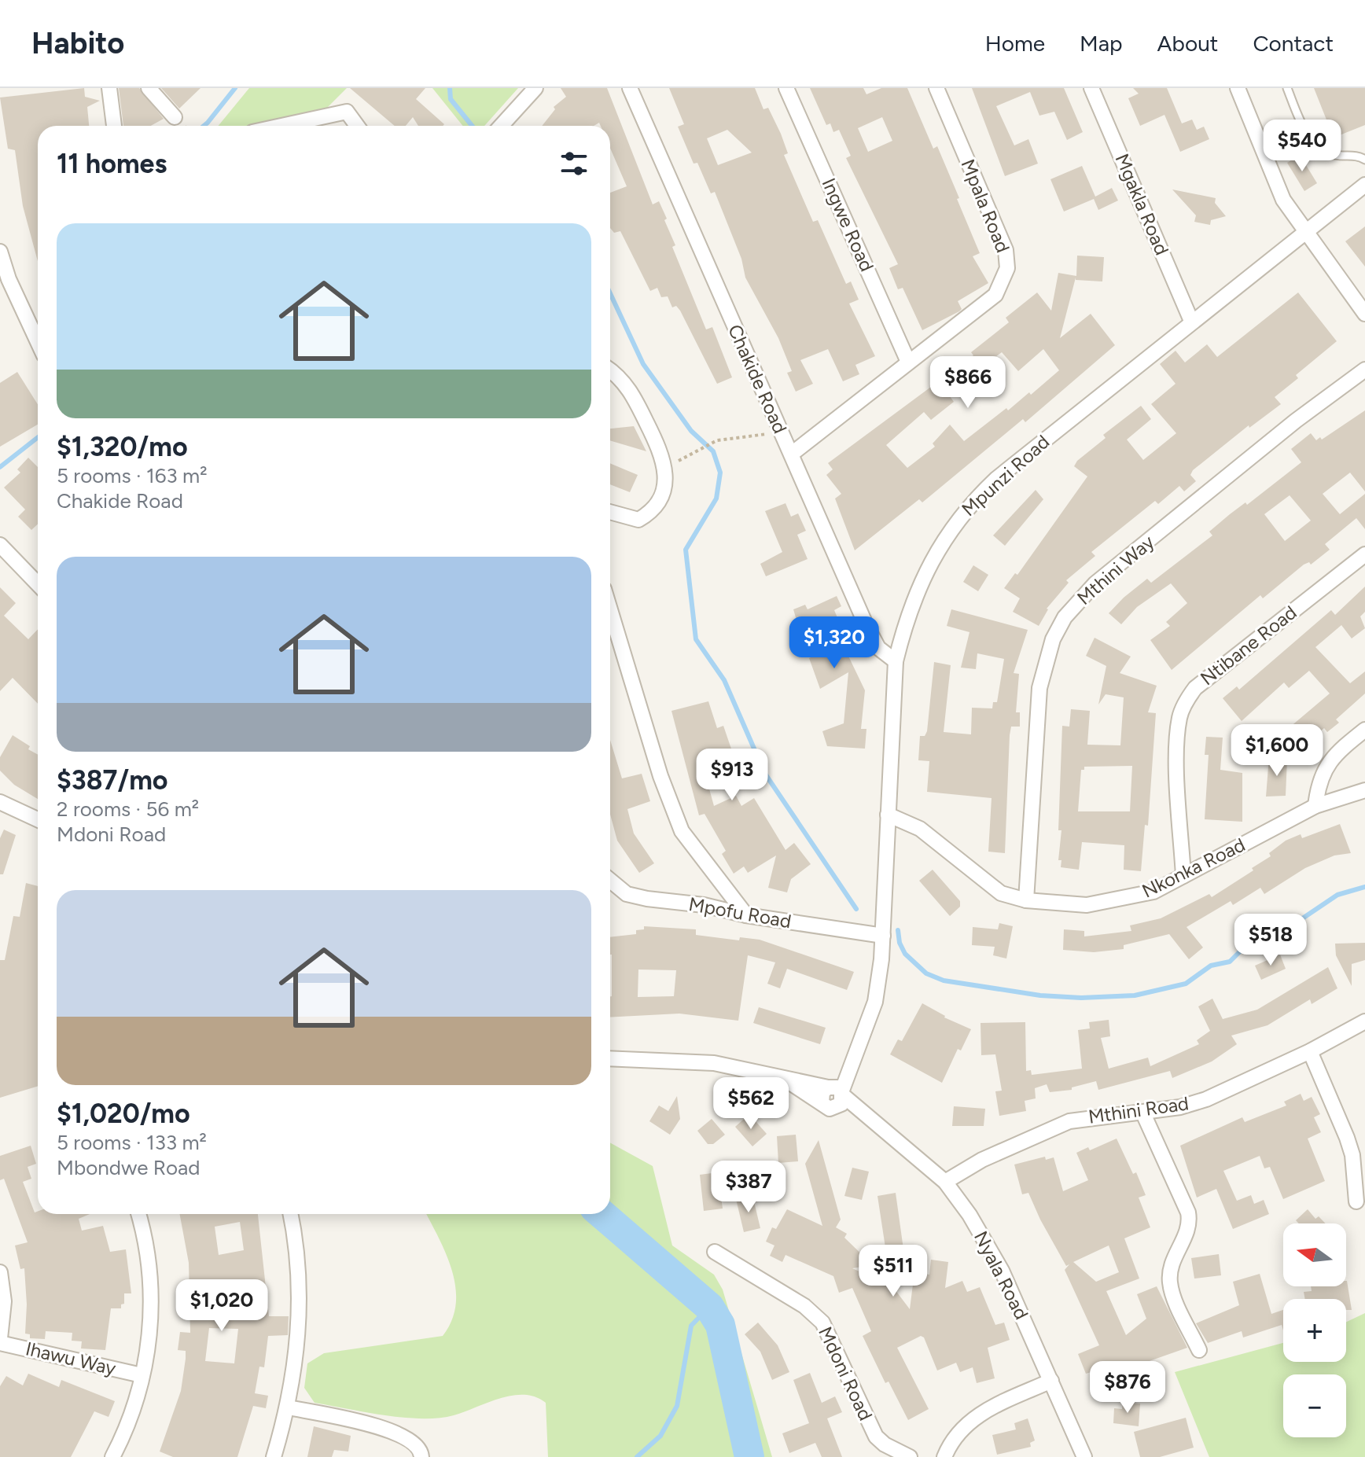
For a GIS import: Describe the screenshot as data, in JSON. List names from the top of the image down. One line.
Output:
{"streets":{"street":["Mgakla Road","Mpala Road","Ingwe Road","Chakide Road","Mpunzi Road","Mthini Way","Ntibane Road","Nkonka Road","Mpofu Road","Mthini Road","Nyala Road","Ihawu Way","Mdoni Road"]},"crossings":[["Mgakla Road","Mpunzi Road"],["Mpala Road","Ingwe Road"],["Mpala Road","Chakide Road"],["Chakide Road","Mpunzi Road"],["Mpunzi Road","Nkonka Road"],["Mpunzi Road","Mpofu Road"],["Mpunzi Road","Nyala Road"],["Mthini Way","Nkonka Road"],["Ntibane Road","Nkonka Road"],["Mthini Road","Nyala Road"]],"north":"left","page":{"header":"Habito","nav":["Home","Map","About","Contact"],"price":["$540","$866","$1,320","$1,600","$913","$518","$562","$387","$511","$1,020","$876"],"heading":"11 homes","list":[{"name":"$1,320/mo","note":"5 rooms · 163 m² · Chakide Road"},{"name":"$387/mo","note":"2 rooms · 56 m² · Mdoni Road"},{"name":"$1,020/mo","note":"5 rooms · 133 m² · Mbondwe Road"}],"map_buttons":["+","−"]}}
